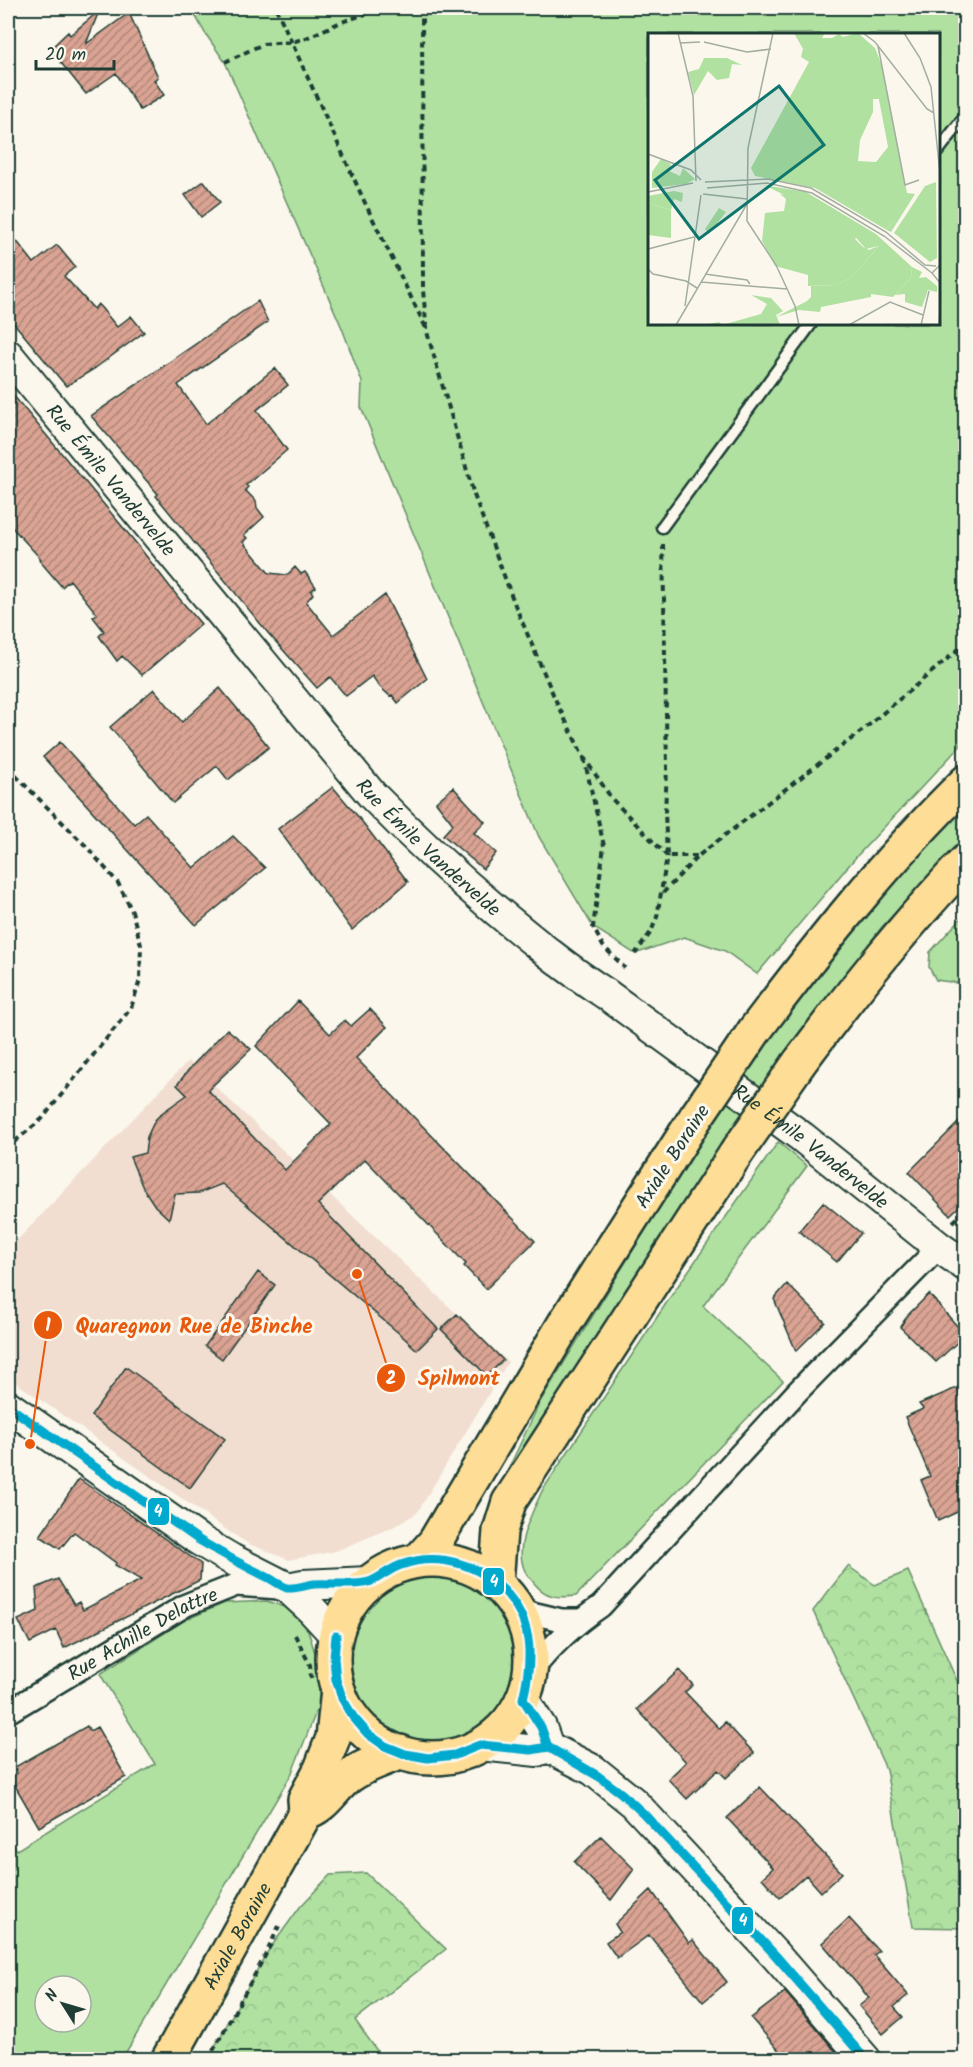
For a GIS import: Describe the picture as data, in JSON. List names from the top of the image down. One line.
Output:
{"streets":{"main road":["Axiale Boraine"],"street":["Rue Émile Vandervelde","Rue Achille Delattre"]},"places":["Spilmont","Quaregnon Rue de Binche"],"lines":["transit line 4"],"scale_bar":"20 m","north":"top left"}
